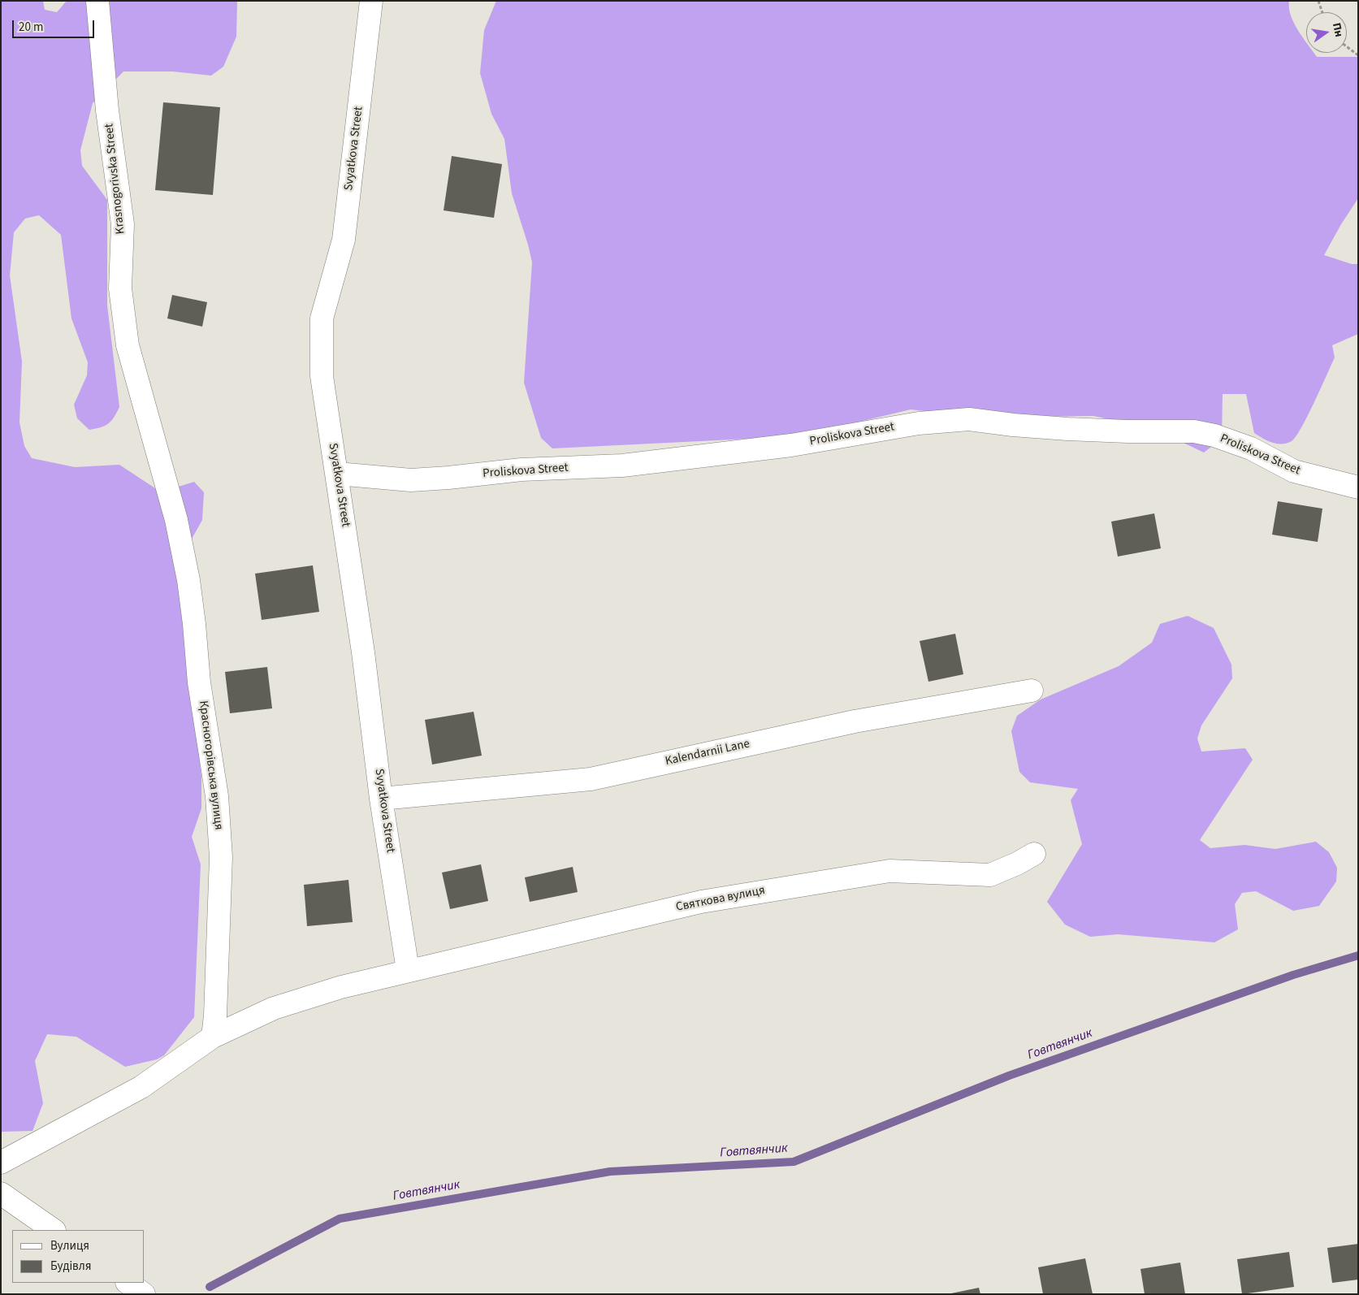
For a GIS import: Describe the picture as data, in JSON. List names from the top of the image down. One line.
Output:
{"streets":{"street":["Svyatkova Street","Krasnogorivska Street","Proliskova Street","Kalendarnii Lane","Святкова вулиця"]},"crossings":[["Svyatkova Street","Proliskova Street"],["Svyatkova Street","Kalendarnii Lane"],["Svyatkova Street","Святкова вулиця"],["Krasnogorivska Street","Святкова вулиця"]],"water":["Говтвянчик"],"legend":["Вулиця","Будівля"],"scale_bar":"20 m","north":"right"}
